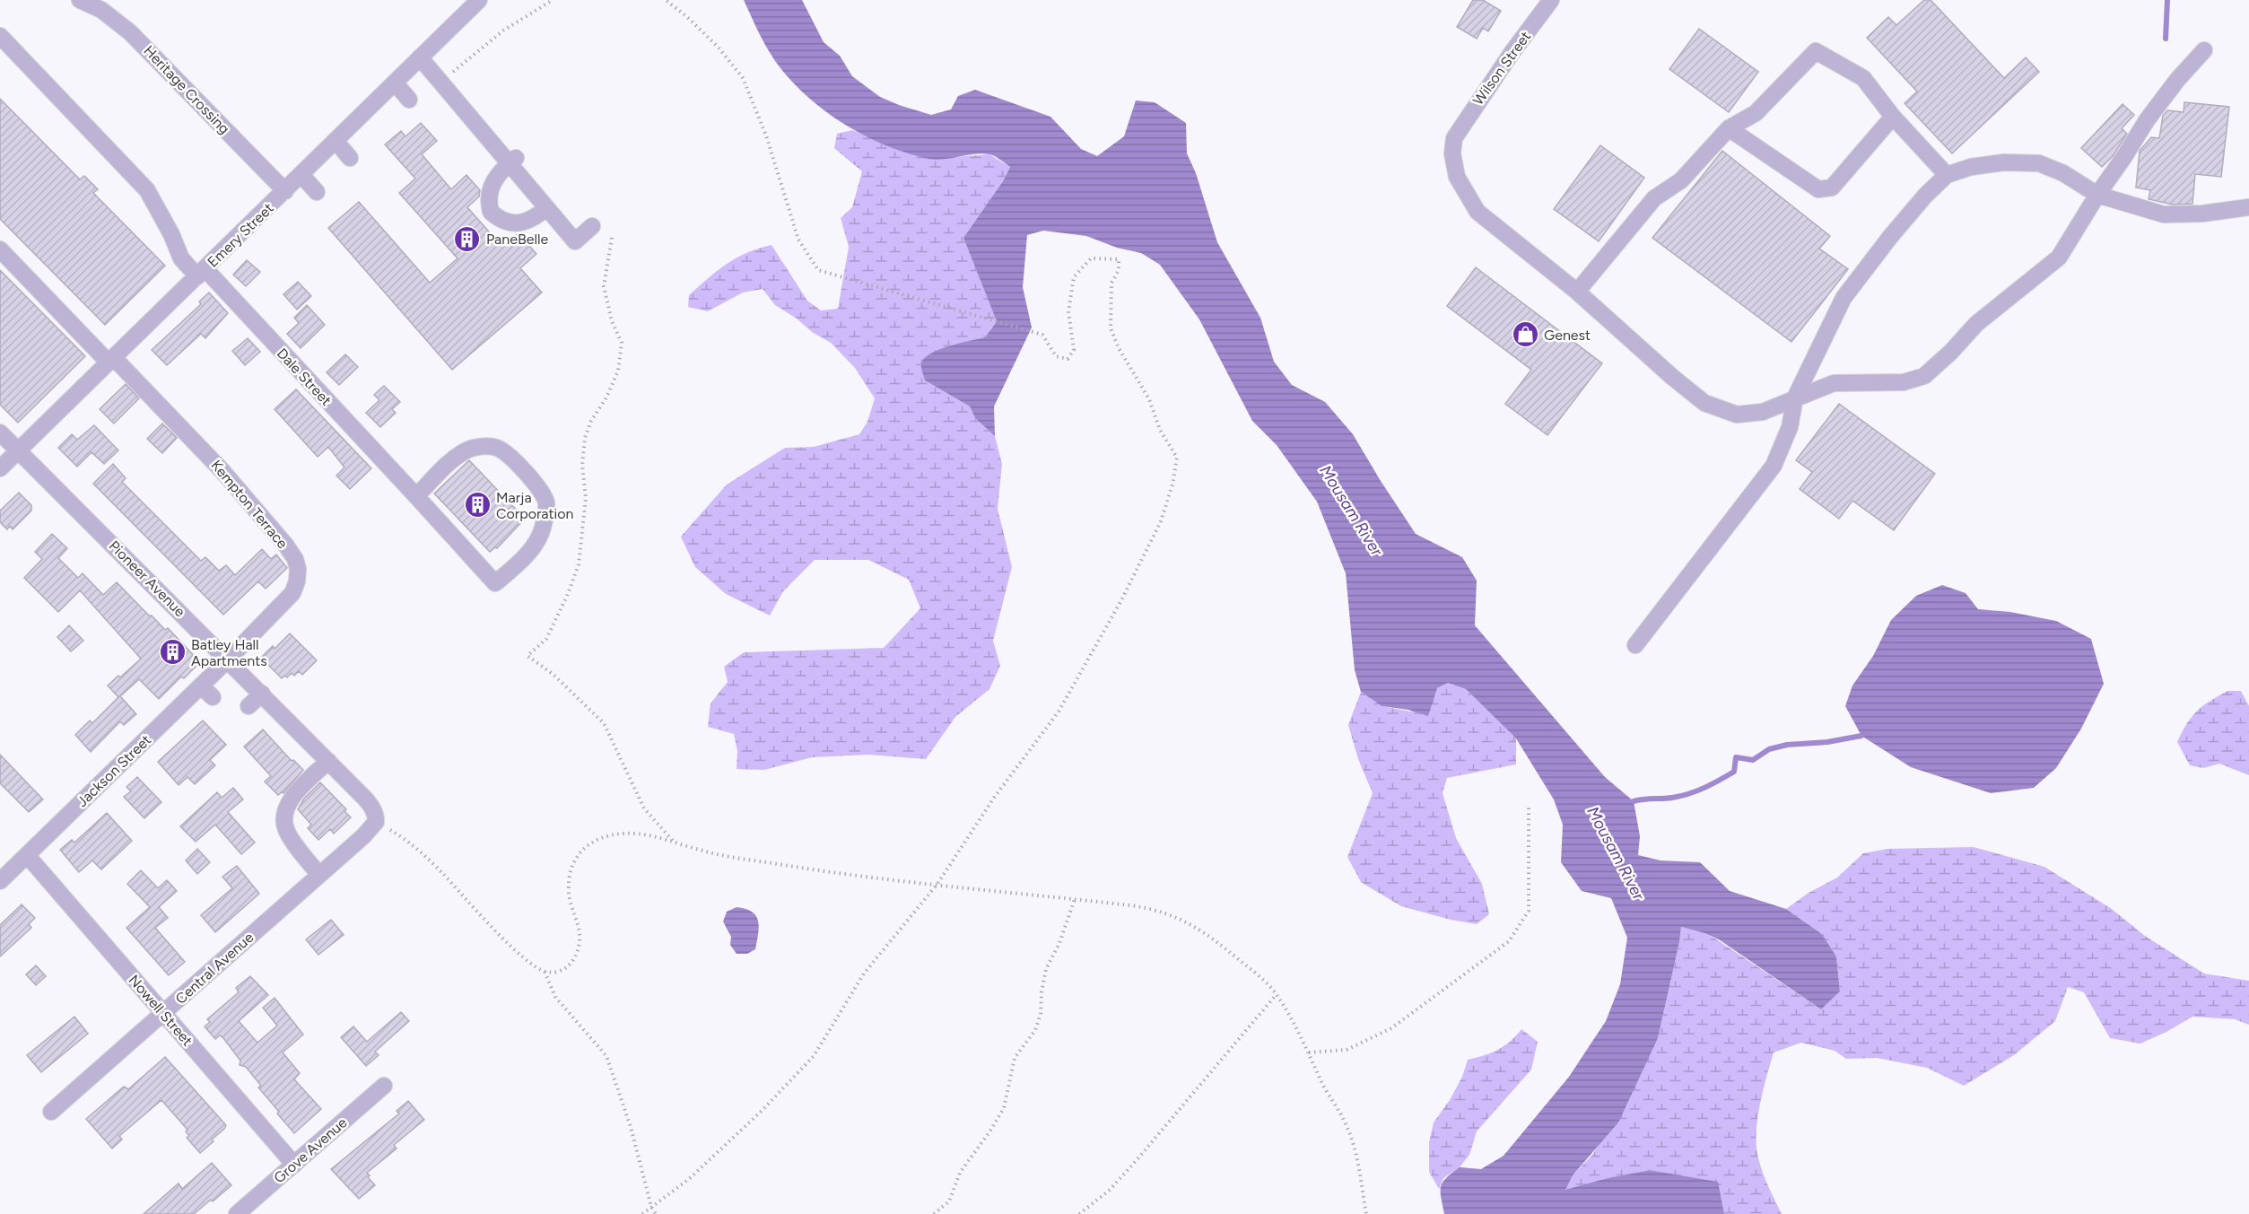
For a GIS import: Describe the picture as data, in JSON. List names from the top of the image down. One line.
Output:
{"streets":{"street":["Wilson Street","Heritage Crossing","Emery Street","Dale Street","Kempton Terrace","Pioneer Avenue","Jackson Street","Central Avenue","Nowell Street","Grove Avenue"]},"crossings":[["Heritage Crossing","Emery Street"],["Emery Street","Dale Street"],["Emery Street","Kempton Terrace"],["Emery Street","Pioneer Avenue"],["Kempton Terrace","Pioneer Avenue"],["Kempton Terrace","Jackson Street"],["Pioneer Avenue","Jackson Street"],["Pioneer Avenue","Central Avenue"],["Jackson Street","Nowell Street"],["Central Avenue","Nowell Street"],["Nowell Street","Grove Avenue"]],"water":["Mousam River"],"places":{"building":["PaneBelle","Marja Corporation","Batley Hall Apartments"],"shop":["Genest"]}}
